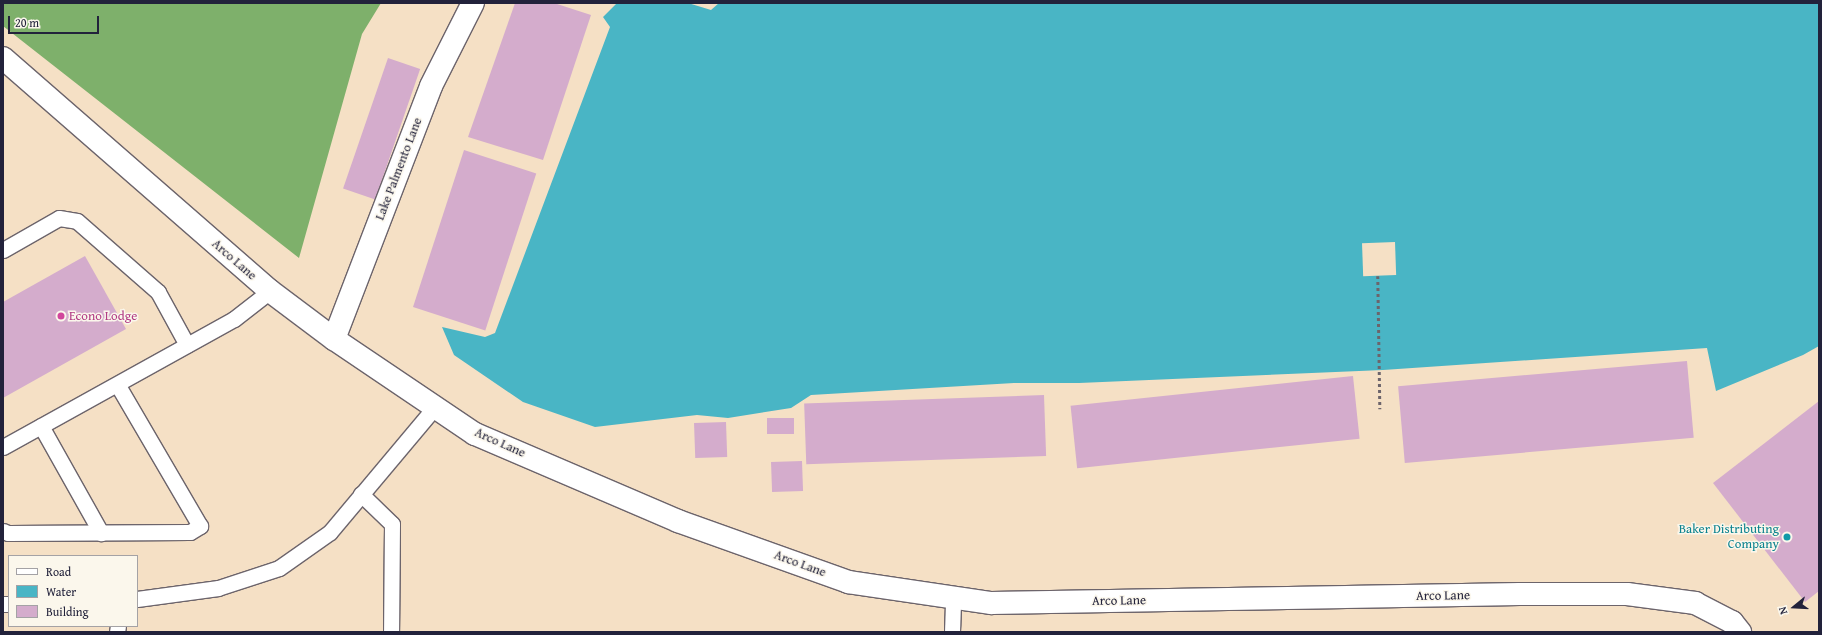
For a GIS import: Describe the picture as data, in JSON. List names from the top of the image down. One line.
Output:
{"streets":{"street":["Lake Palmento Lane","Arco Lane"]},"crossings":[["Lake Palmento Lane","Arco Lane"]],"places":["Econo Lodge","Baker Distributing Company"],"legend":["Road","Water","Building"],"scale_bar":"20 m","north":"left"}
